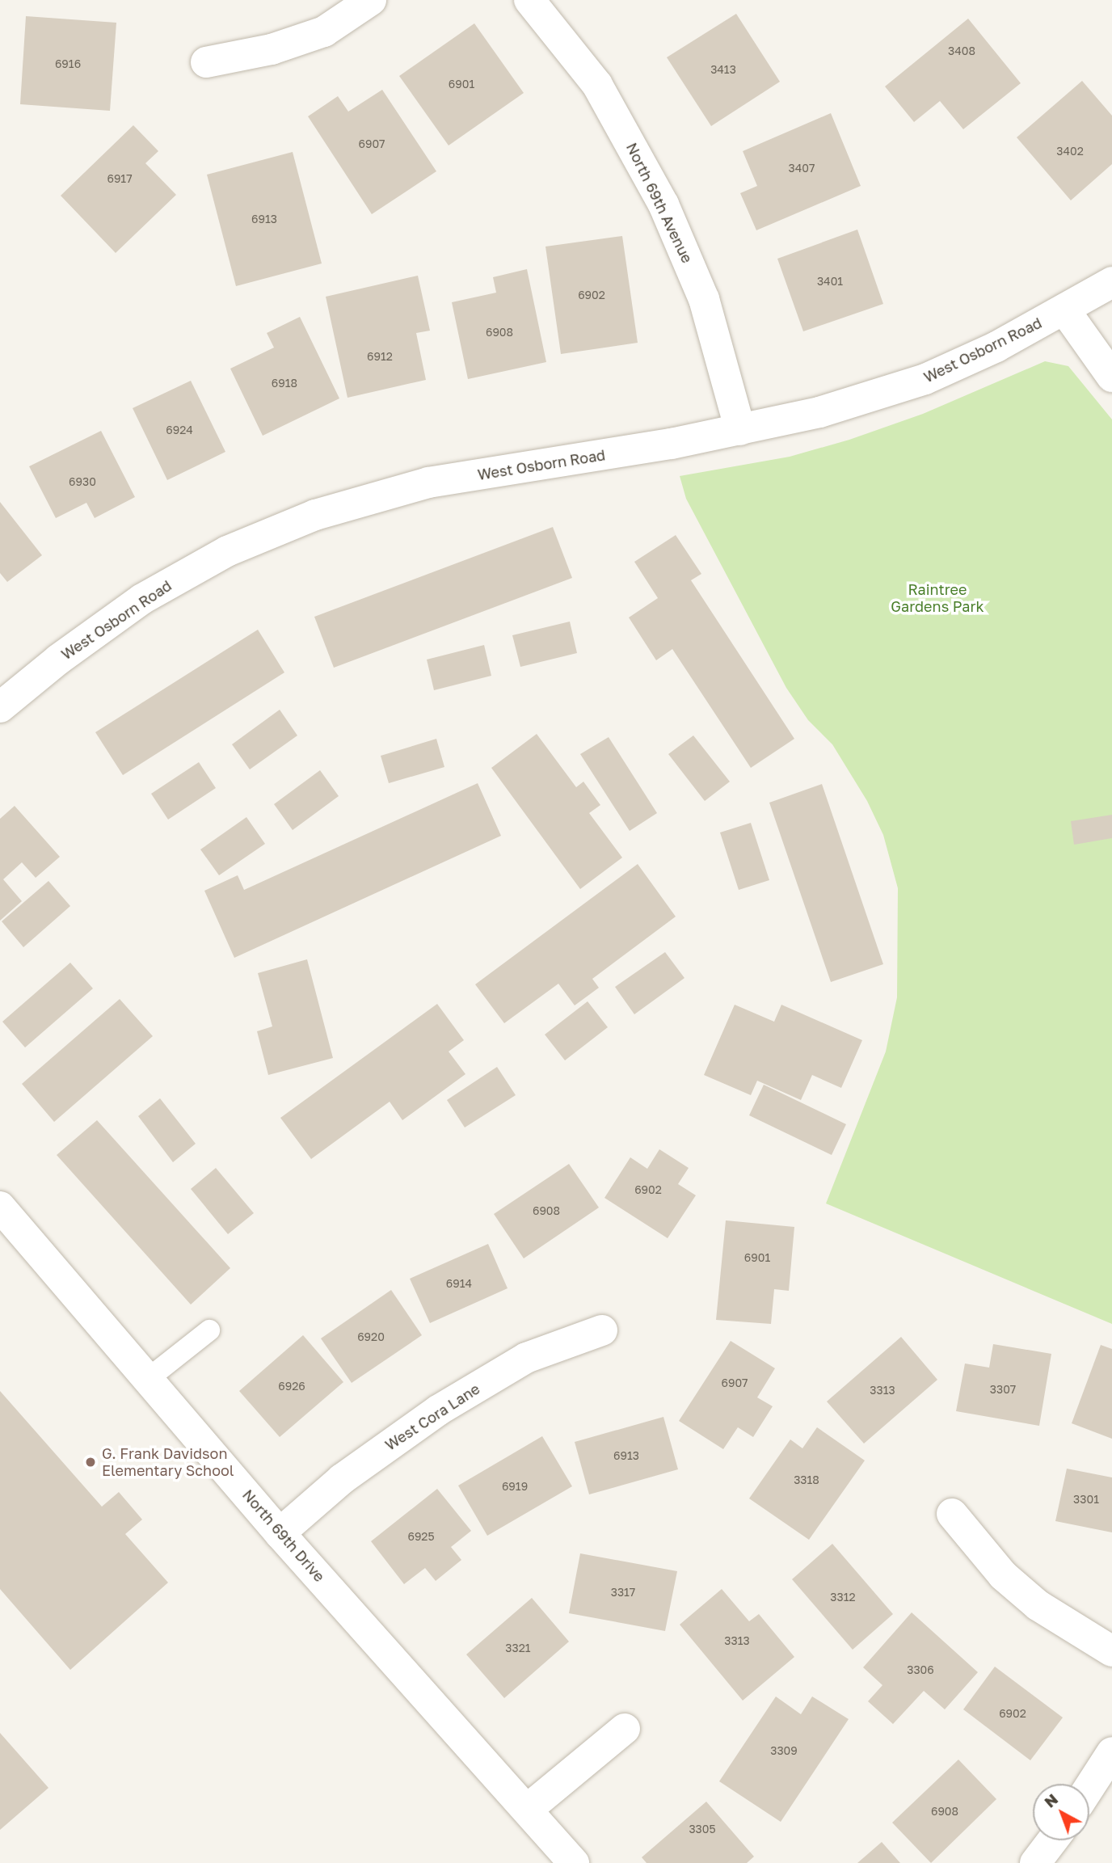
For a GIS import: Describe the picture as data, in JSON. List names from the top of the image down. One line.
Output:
{"streets":{"street":["North 69th Avenue","West Osborn Road","West Cora Lane","North 69th Drive"]},"crossings":[["North 69th Avenue","West Osborn Road"],["West Cora Lane","North 69th Drive"]],"parks":["Raintree Gardens Park"],"places":["G. Frank Davidson Elementary School"],"house_numbers":["3408","6916","3413","6901","6907","3402","3407","6917","6913","3401","6902","6908","6912","6918","6924","6930","6902","6908","6901","6914","6920","6907","6926","3307","3313","6913","3318","6919","3301","6925","3317","3312","3313","3321","3306","6902","3309","6908","3305"],"north":"top left"}
